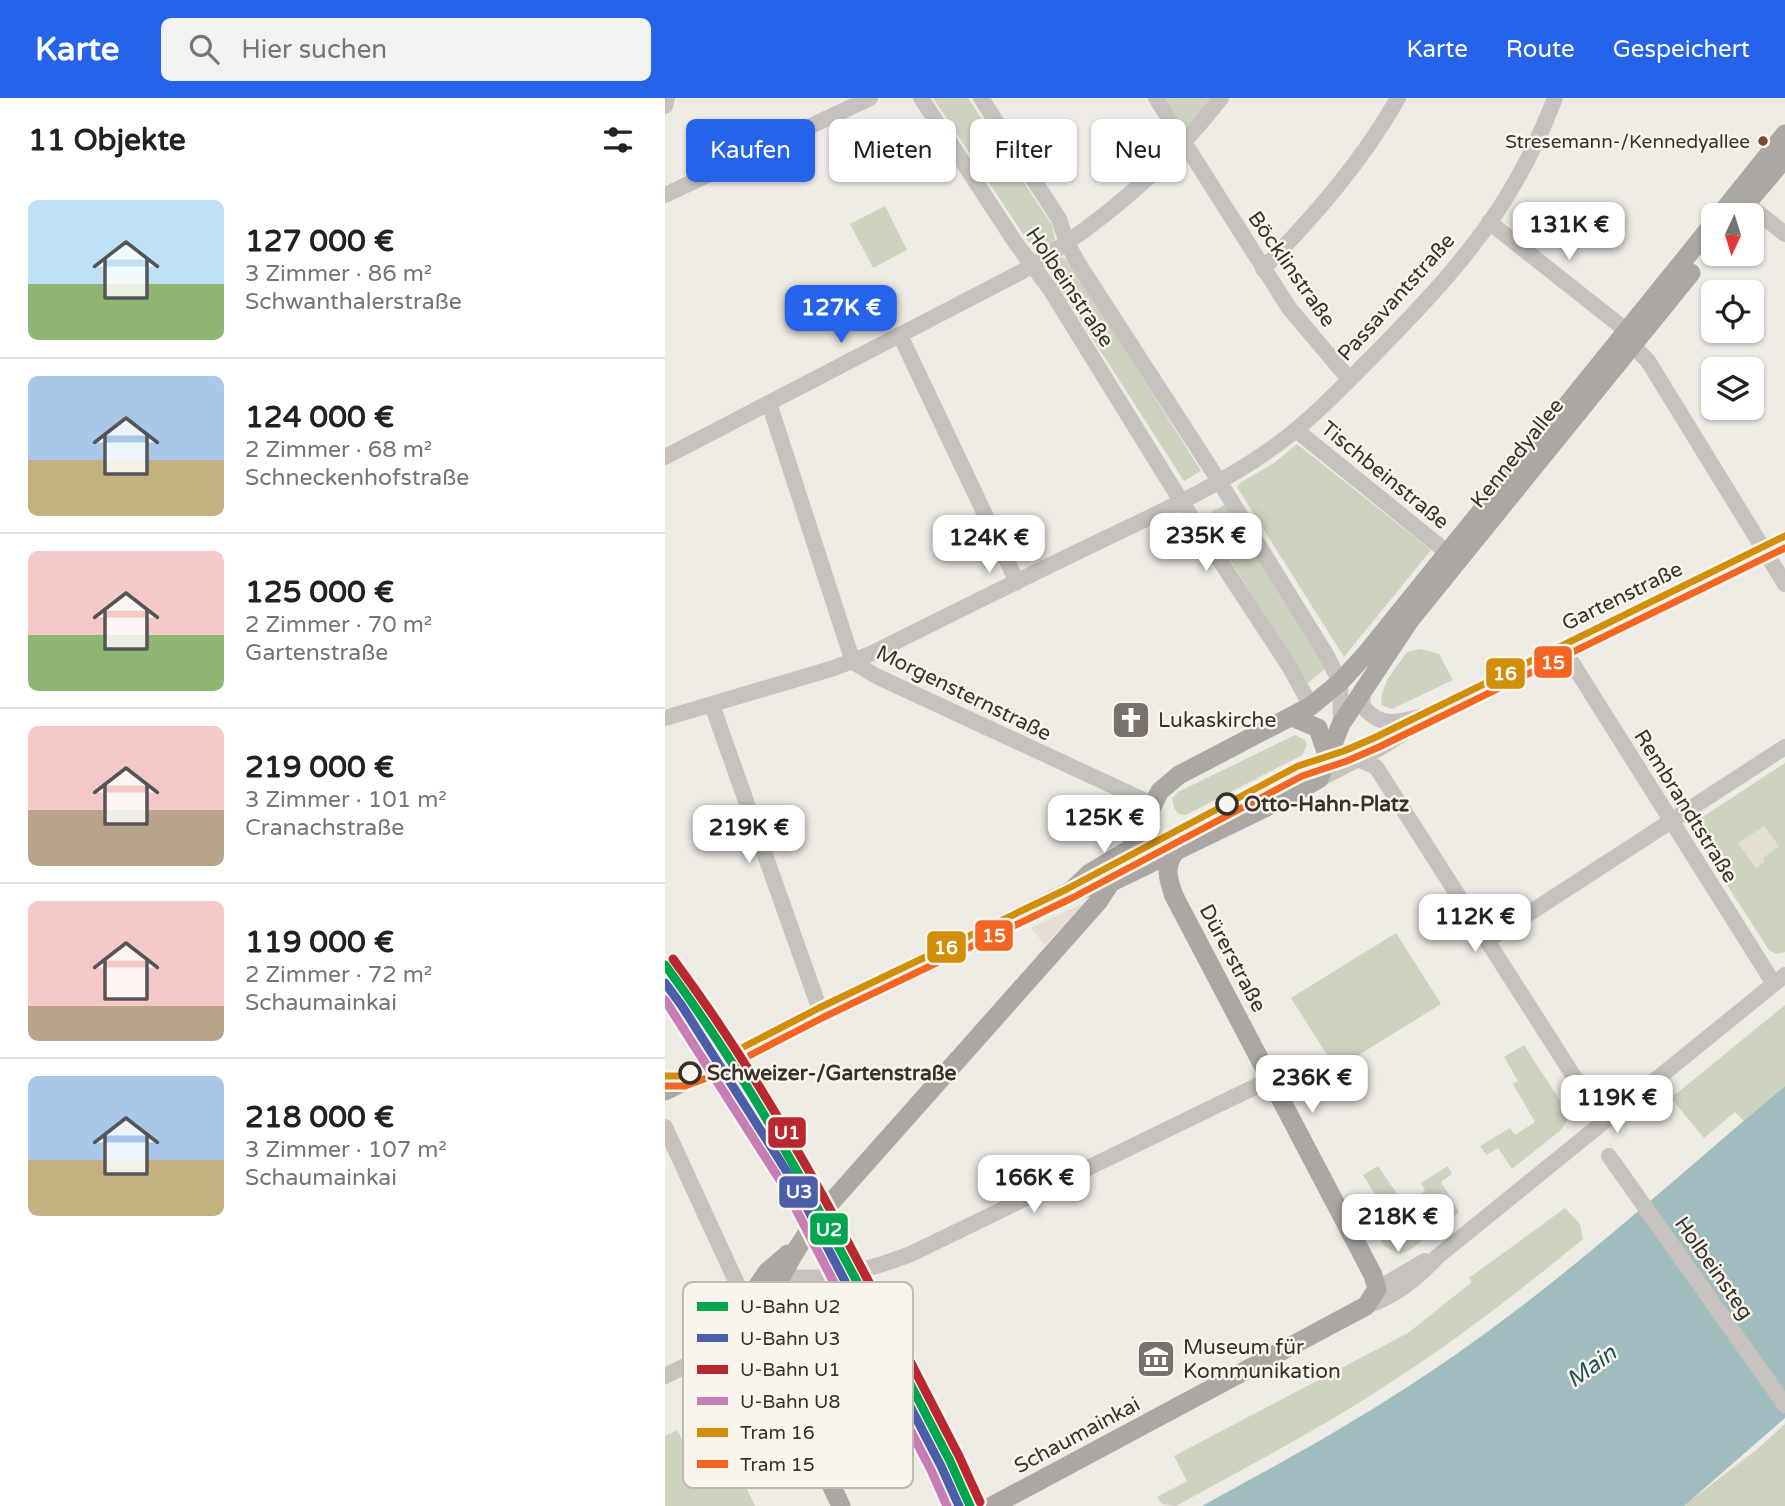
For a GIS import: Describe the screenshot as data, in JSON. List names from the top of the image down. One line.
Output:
{"streets":{"main road":["Kennedyallee","Gartenstraße","Dürerstraße","Schaumainkai"],"street":["Böcklinstraße","Holbeinstraße","Passavantstraße","Tischbeinstraße","Morgensternstraße","Rembrandtstraße","Holbeinsteg"]},"crossings":[["Böcklinstraße","Passavantstraße"],["Holbeinstraße","Passavantstraße"],["Holbeinstraße","Kennedyallee"],["Passavantstraße","Tischbeinstraße"],["Kennedyallee","Tischbeinstraße"],["Kennedyallee","Gartenstraße"],["Gartenstraße","Rembrandtstraße"],["Gartenstraße","Dürerstraße"],["Rembrandtstraße","Schaumainkai"],["Dürerstraße","Schaumainkai"]],"water":["Main"],"places":{"other":["Stresemann-/Kennedyallee","Otto-Hahn-Platz","Schweizer-/Gartenstraße"],"church":["Lukaskirche"],"museum":["Museum für Kommunikation"]},"lines":["tram line 16","tram line 15","metro line U1","metro line U2","metro line U3","metro line U8"],"legend":["U-Bahn U2","U-Bahn U3","U-Bahn U1","U-Bahn U8","Tram 16","Tram 15"],"north":"bottom","page":{"header":"Karte","search":"Hier suchen","nav":["Karte","Route","Gespeichert"],"heading":"11 Objekte","chip":["Kaufen","Mieten","Filter","Neu"],"list":[{"name":"127 000 €","note":"3 Zimmer · 86 m² · Schwanthalerstraße"},{"name":"124 000 €","note":"2 Zimmer · 68 m² · Schneckenhofstraße"},{"name":"125 000 €","note":"2 Zimmer · 70 m² · Gartenstraße"},{"name":"219 000 €","note":"3 Zimmer · 101 m² · Cranachstraße"},{"name":"119 000 €","note":"2 Zimmer · 72 m² · Schaumainkai"},{"name":"218 000 €","note":"3 Zimmer · 107 m² · Schaumainkai"}],"price":["131K €","127K €","235K €","124K €","125K €","219K €","112K €","236K €","119K €","166K €","218K €"]}}
